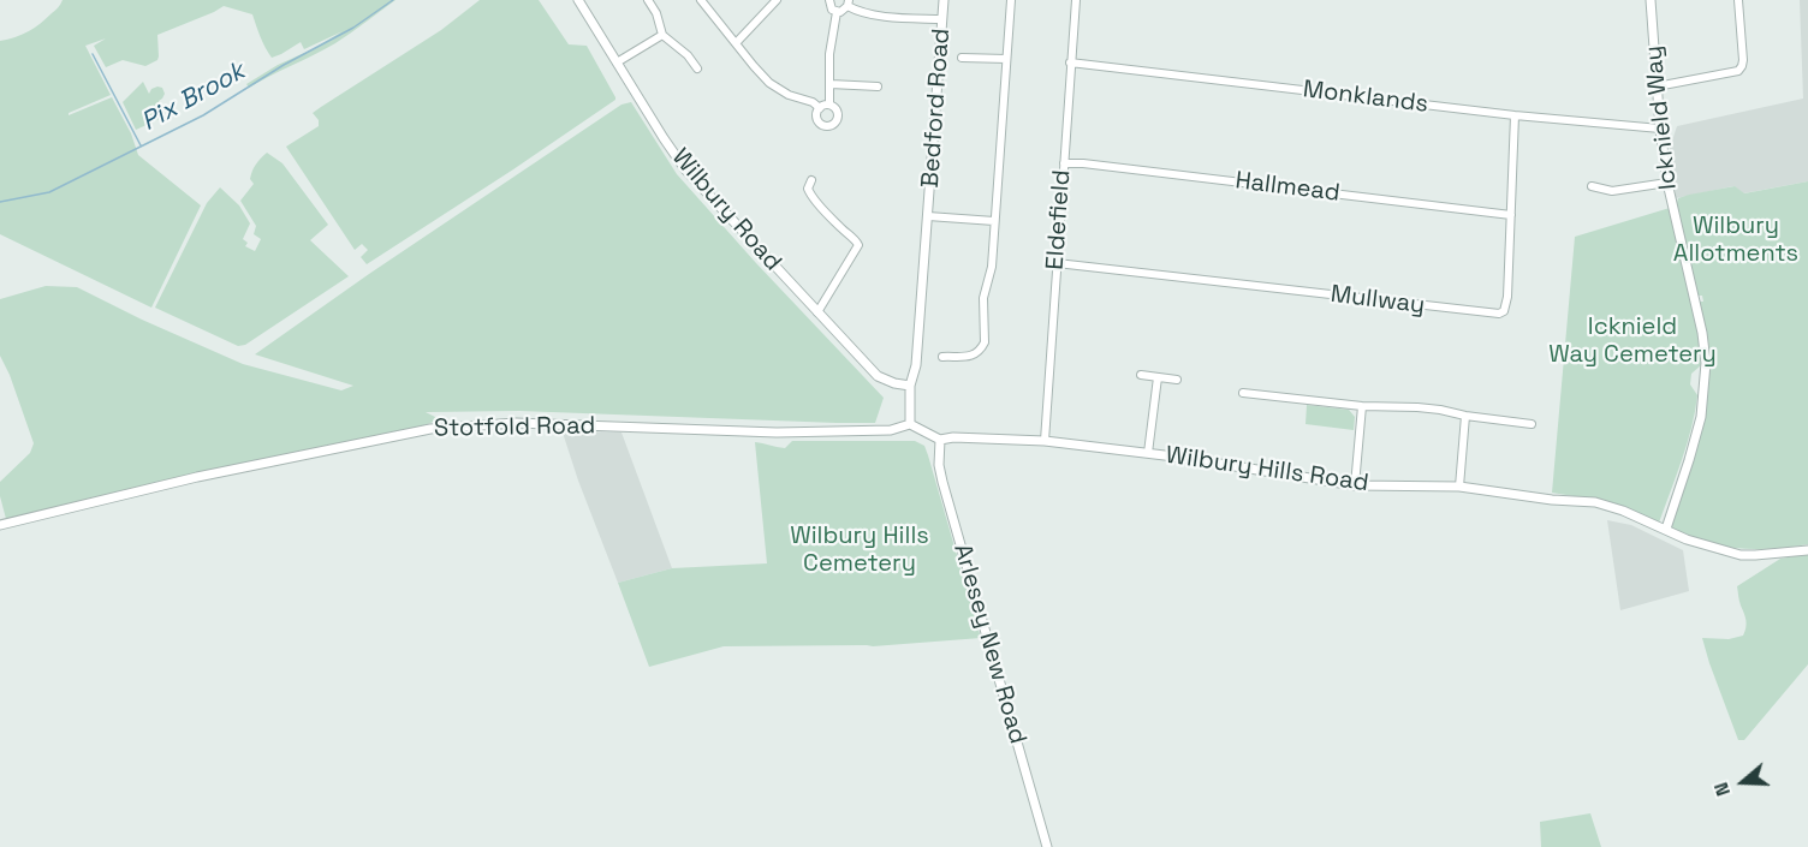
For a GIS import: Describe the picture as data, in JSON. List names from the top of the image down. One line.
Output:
{"streets":{"street":["Monklands","Bedford Road","Icknield Way","Hallmead","Wilbury Road","Eldefield","Mullway","Stotfold Road","Wilbury Hills Road","Arlesey New Road"]},"crossings":[["Monklands","Icknield Way"],["Monklands","Eldefield"],["Monklands","Mullway"],["Bedford Road","Wilbury Road"],["Bedford Road","Stotfold Road"],["Icknield Way","Wilbury Hills Road"],["Hallmead","Eldefield"],["Hallmead","Mullway"],["Eldefield","Mullway"],["Eldefield","Wilbury Hills Road"],["Wilbury Hills Road","Arlesey New Road"]],"water":["Pix Brook"],"parks":["Wilbury Allotments","Icknield Way Cemetery","Wilbury Hills Cemetery"],"north":"left"}
